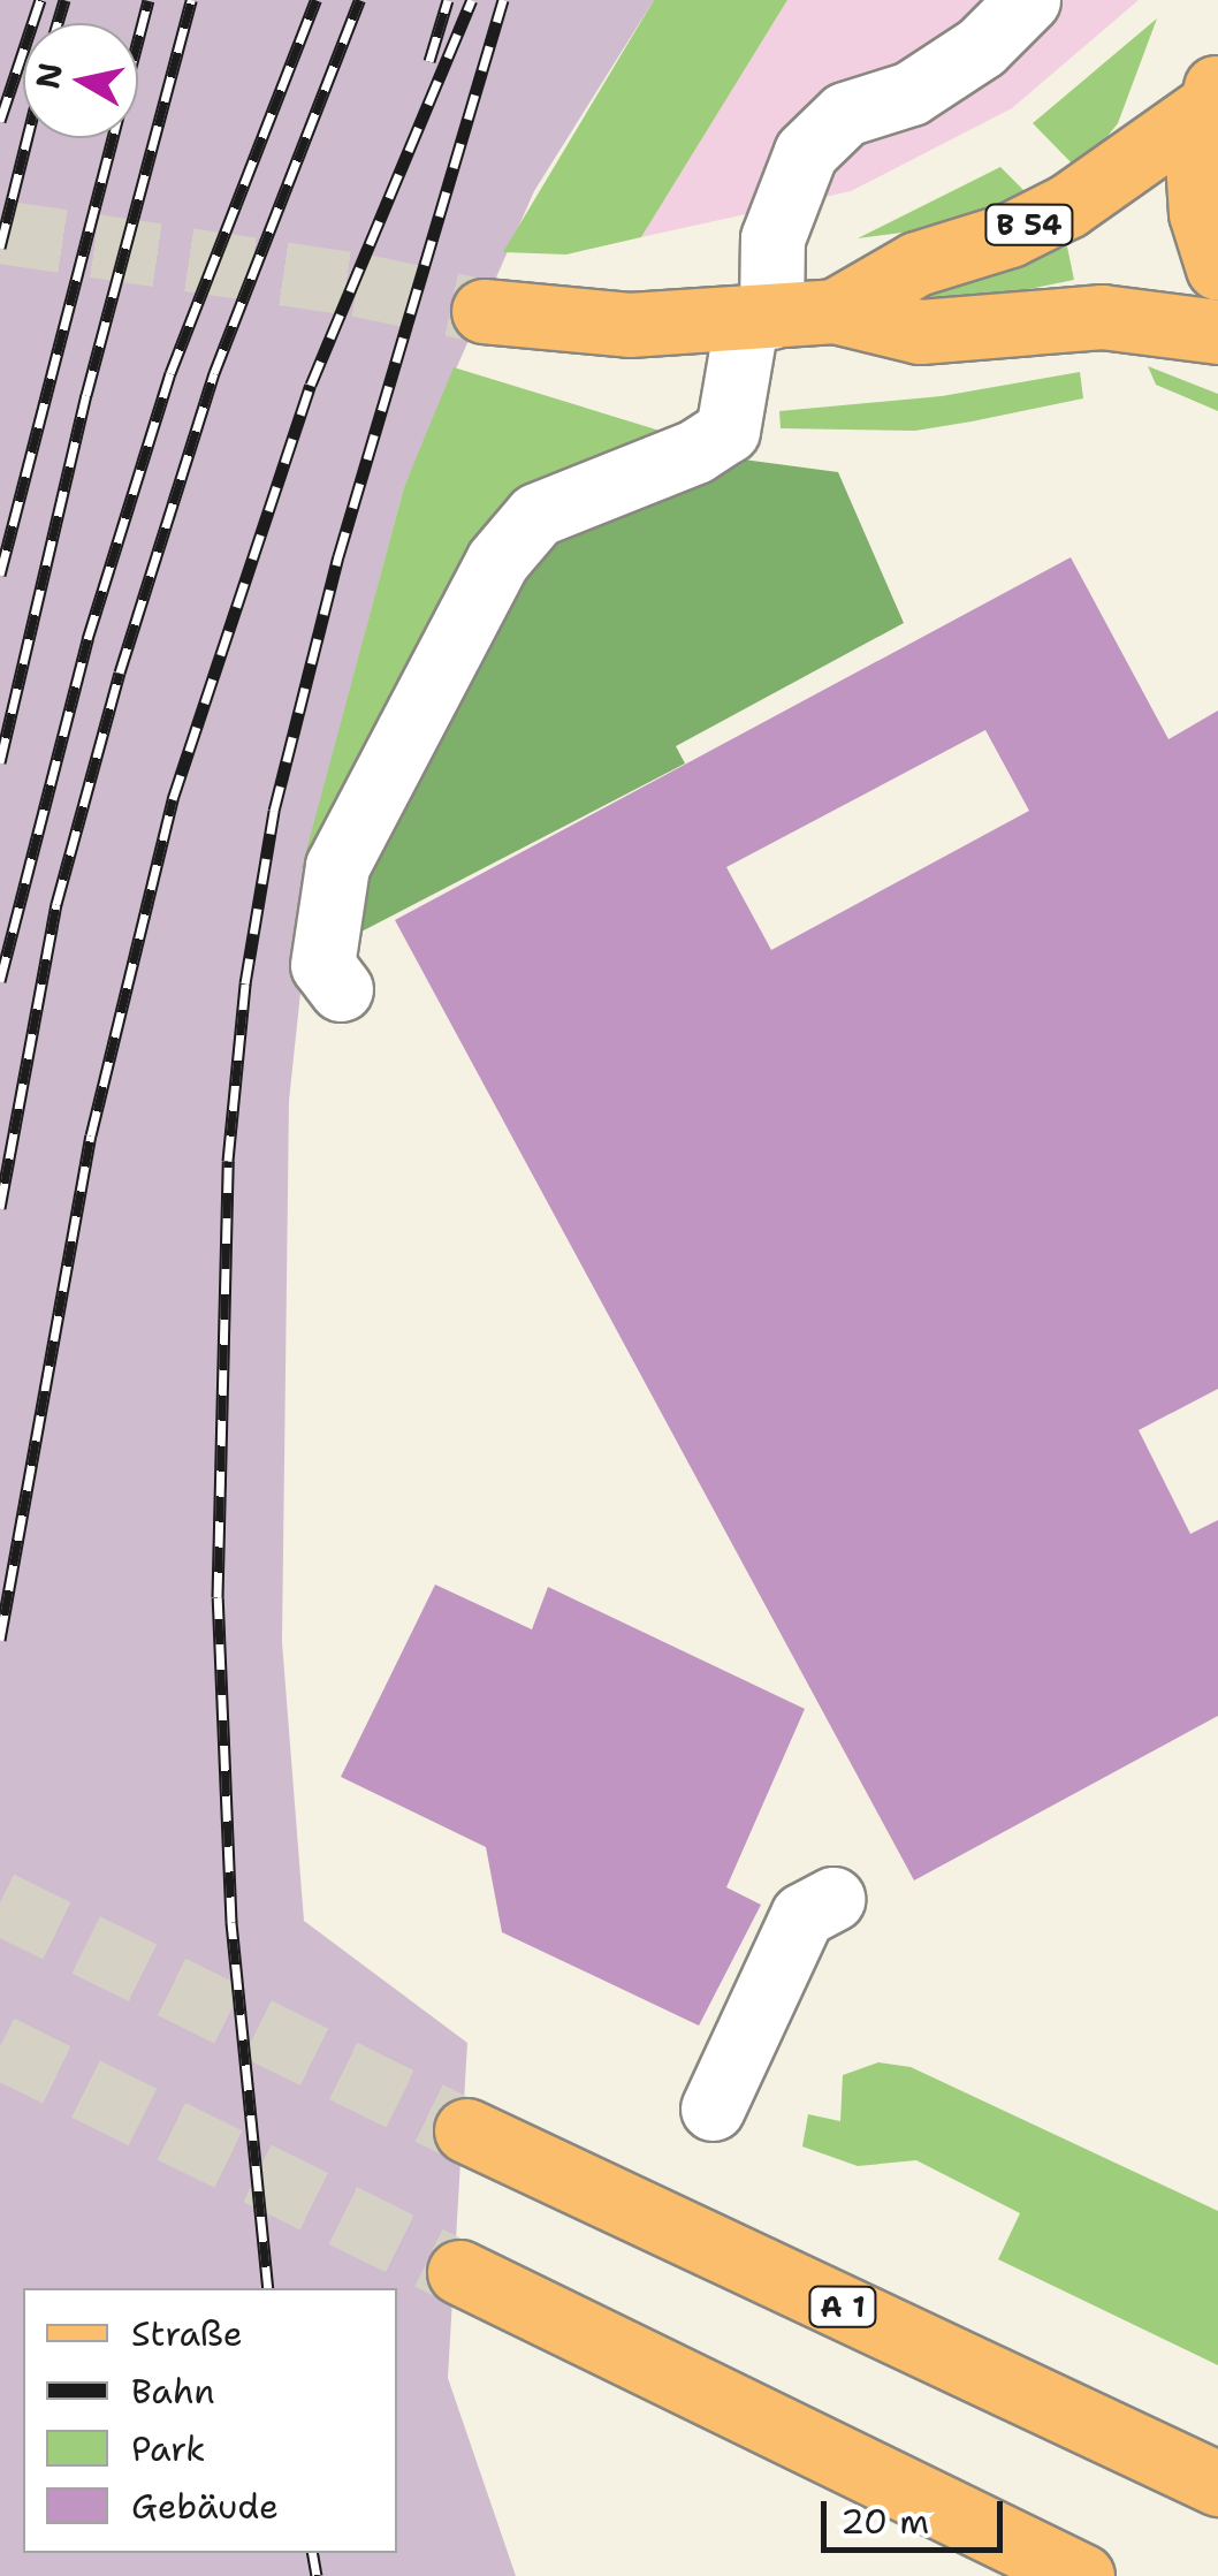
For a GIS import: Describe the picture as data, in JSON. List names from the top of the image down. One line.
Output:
{"streets":{"main road":["B 54","A 1"]},"legend":["Straße","Bahn","Park","Gebäude"],"scale_bar":"20 m","north":"left"}
